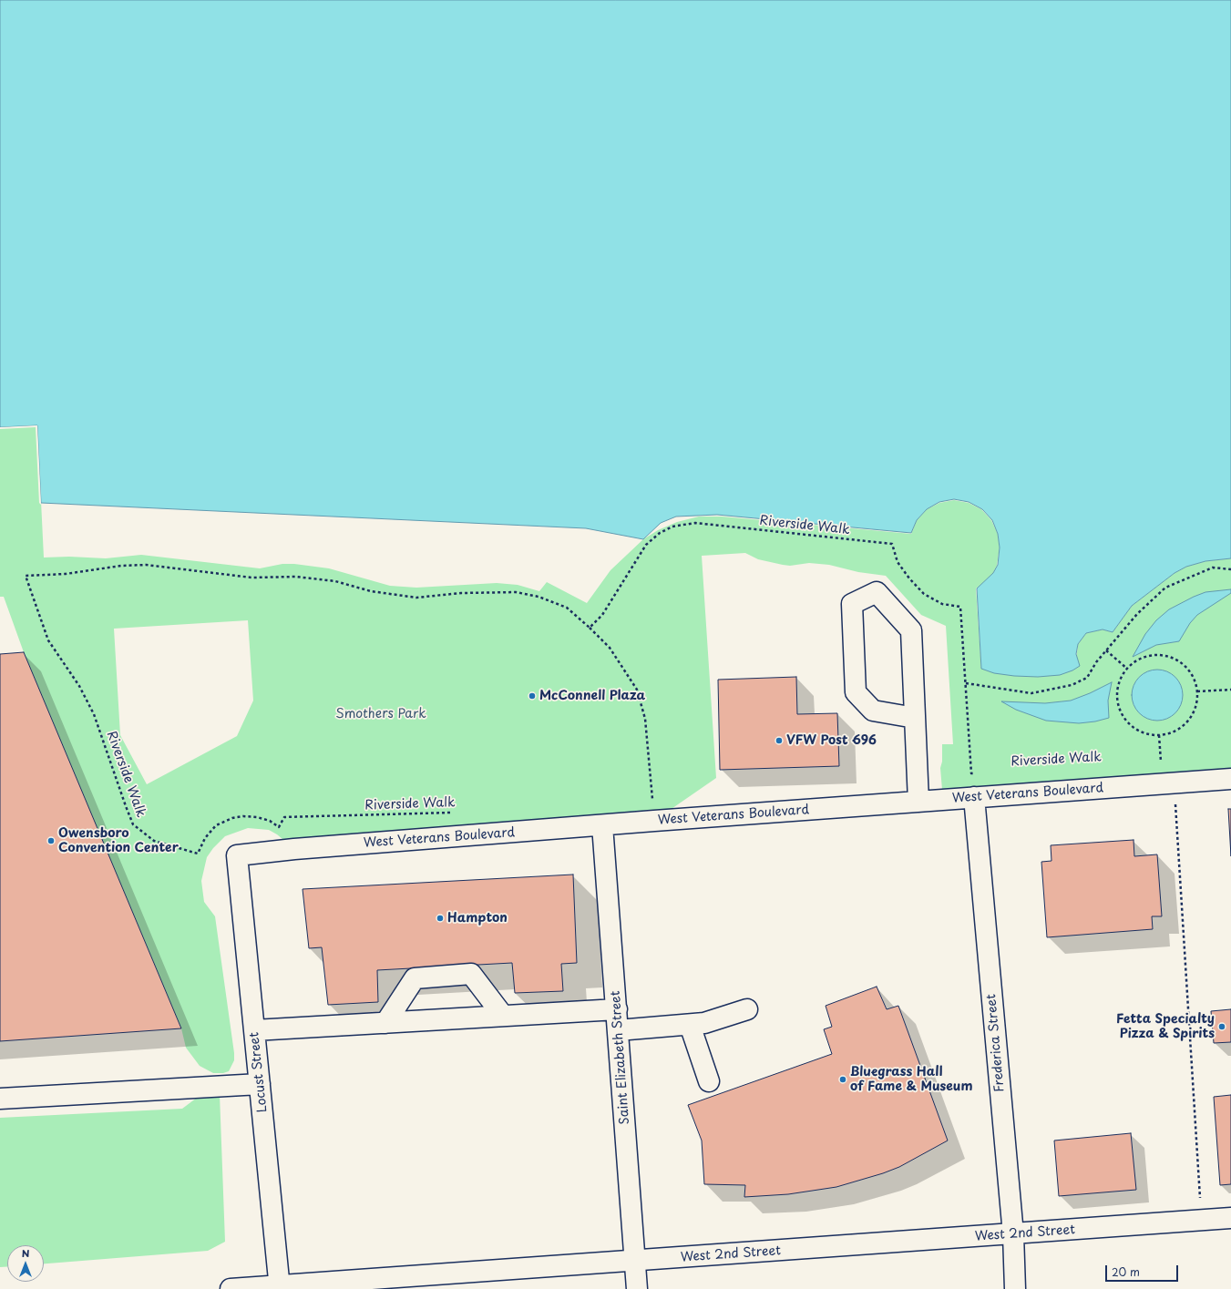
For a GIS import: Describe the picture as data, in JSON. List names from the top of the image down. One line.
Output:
{"streets":{"street":["West Veterans Boulevard","Frederica Street","Saint Elizabeth Street","Locust Street","West 2nd Street"],"path":["Riverside Walk"]},"crossings":[["West Veterans Boulevard","Frederica Street"],["West Veterans Boulevard","Saint Elizabeth Street"],["West Veterans Boulevard","Locust Street"],["Frederica Street","West 2nd Street"],["Saint Elizabeth Street","West 2nd Street"],["Locust Street","West 2nd Street"]],"parks":["Smothers Park"],"places":["McConnell Plaza","VFW Post 696","Owensboro Convention Center","Hampton","Fetta Specialty Pizza & Spirits","Bluegrass Hall of Fame & Museum"],"scale_bar":"20 m","north":"top"}
